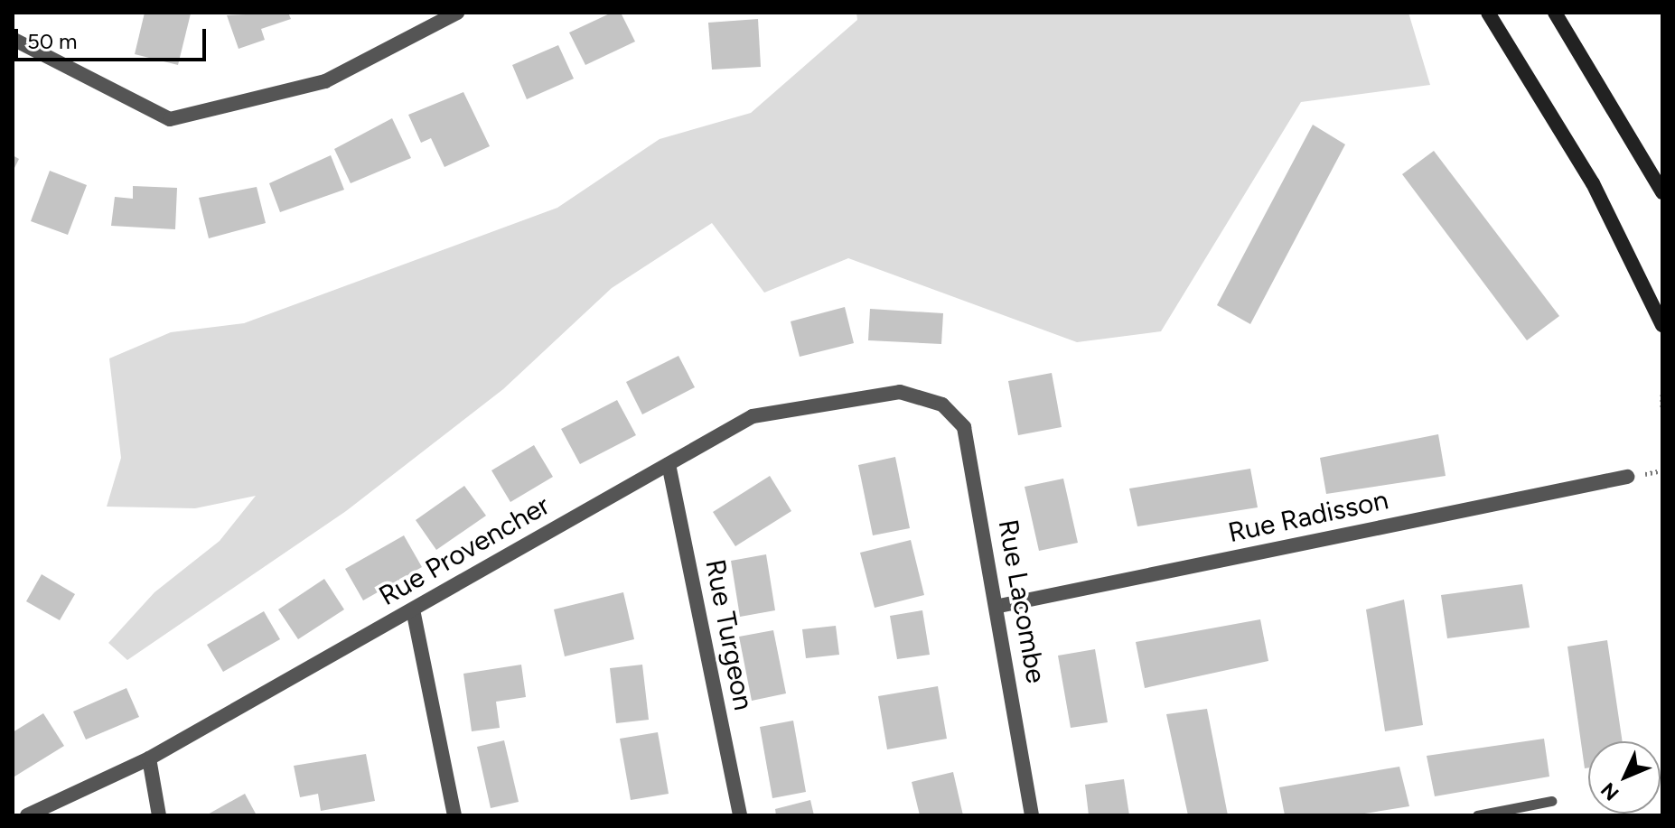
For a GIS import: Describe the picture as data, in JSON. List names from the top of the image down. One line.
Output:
{"streets":{"street":["Rue Radisson","Rue Provencher","Rue Lacombe","Rue Turgeon"]},"crossings":[["Rue Radisson","Rue Lacombe"],["Rue Provencher","Rue Lacombe"],["Rue Provencher","Rue Turgeon"]],"scale_bar":"50 m","north":"bottom left"}
